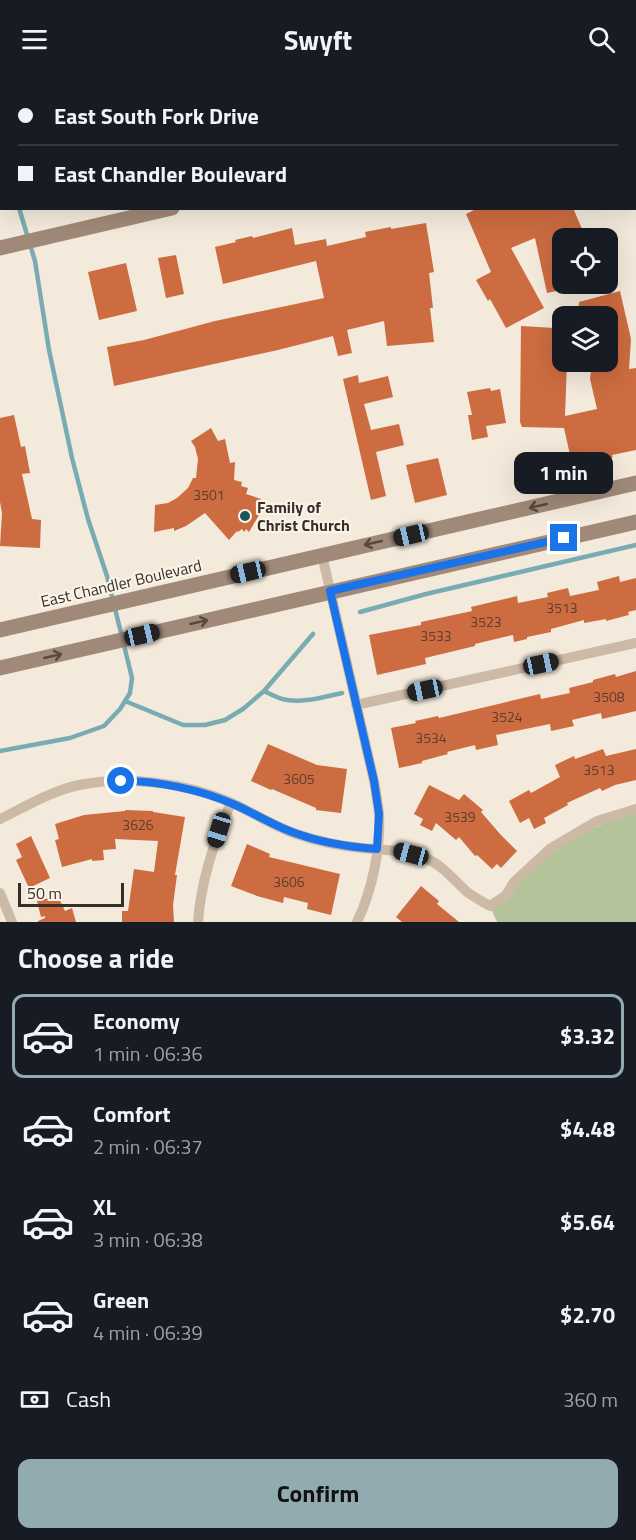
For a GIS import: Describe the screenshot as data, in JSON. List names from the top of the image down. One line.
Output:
{"streets":{"main road":["East Chandler Boulevard"]},"places":["Family of Christ Church"],"house_numbers":["3501","3513","3523","3533","3508","3524","3534","3513","3605","3539","3626","3606"],"scale_bar":"50 m","page":{"header":"Swyft","banner":["East South Fork Drive","East Chandler Boulevard"],"bubble":"1 min","scale":"50 m","heading":"Choose a ride","list":[{"name":"Economy","note":"1 min · 06:36","value":"$3.32"},{"name":"Comfort","note":"2 min · 06:37","value":"$4.48"},{"name":"XL","note":"3 min · 06:38","value":"$5.64"},{"name":"Green","note":"4 min · 06:39","value":"$2.70"}],"pay":["Cash","360 m"],"buttons":"Confirm"}}
